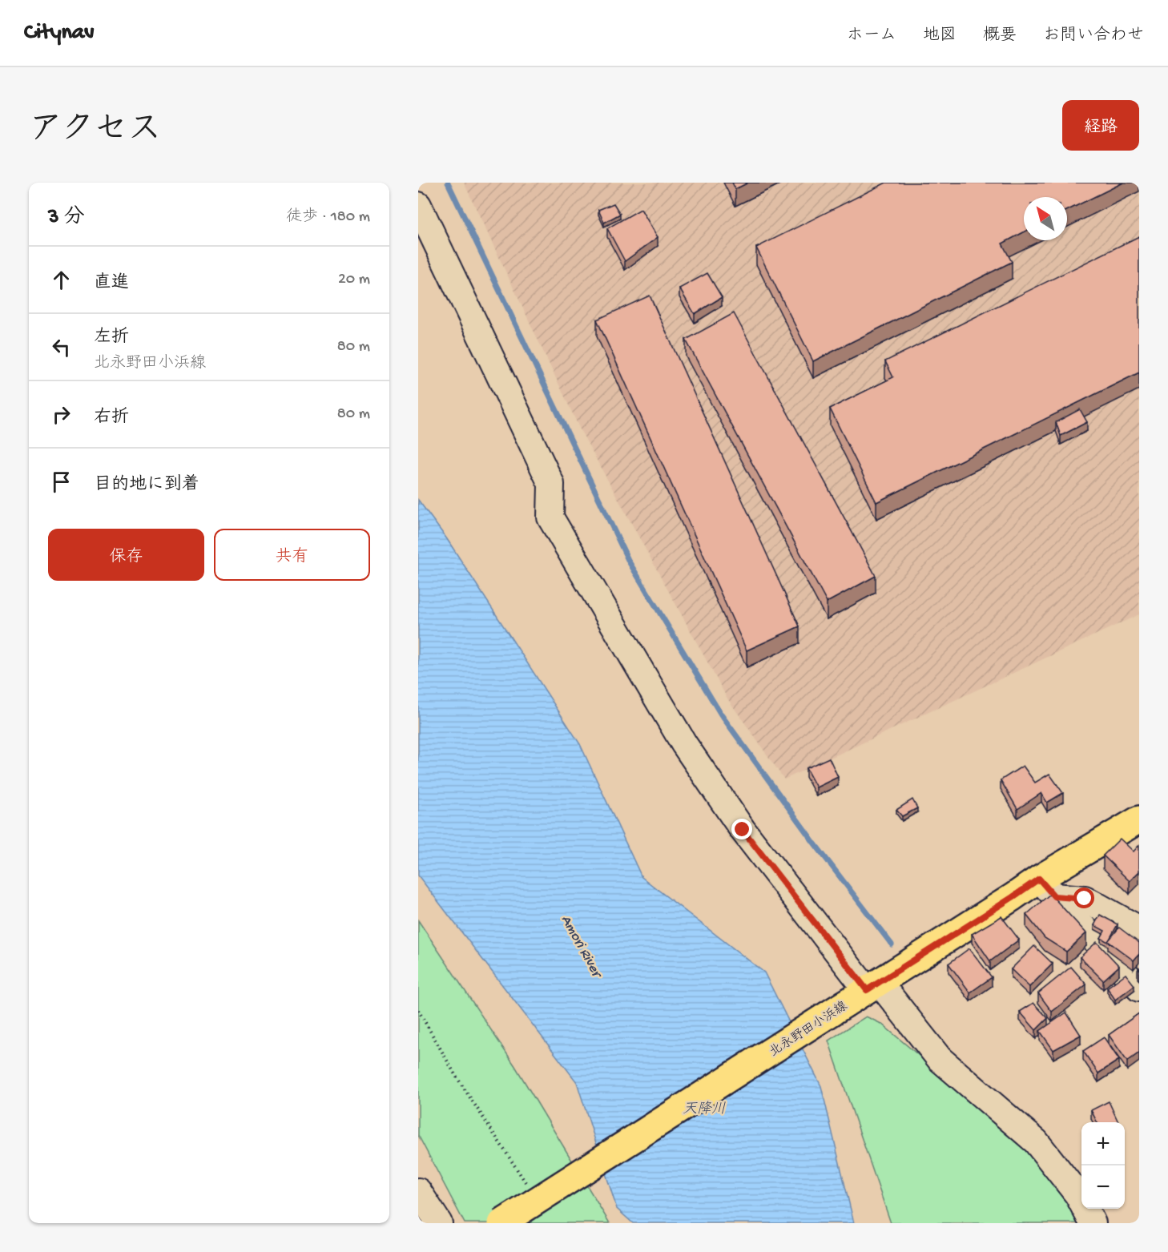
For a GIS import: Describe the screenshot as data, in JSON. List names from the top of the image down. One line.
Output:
{"streets":{"main road":["北永野田小浜線"]},"water":["Amori River","天降川"],"north":"top left","page":{"header":"Citynav","nav":["ホーム","地図","概要","お問い合わせ"],"title":"アクセス","buttons":["経路",["保存","共有"]],"heading":["3 分","徒歩 · 180 m"],"list":[["直進","20 m"],["左折","北永野田小浜線","80 m"],["右折","80 m"],"目的地に到着"],"map_buttons":["+","−"]}}
